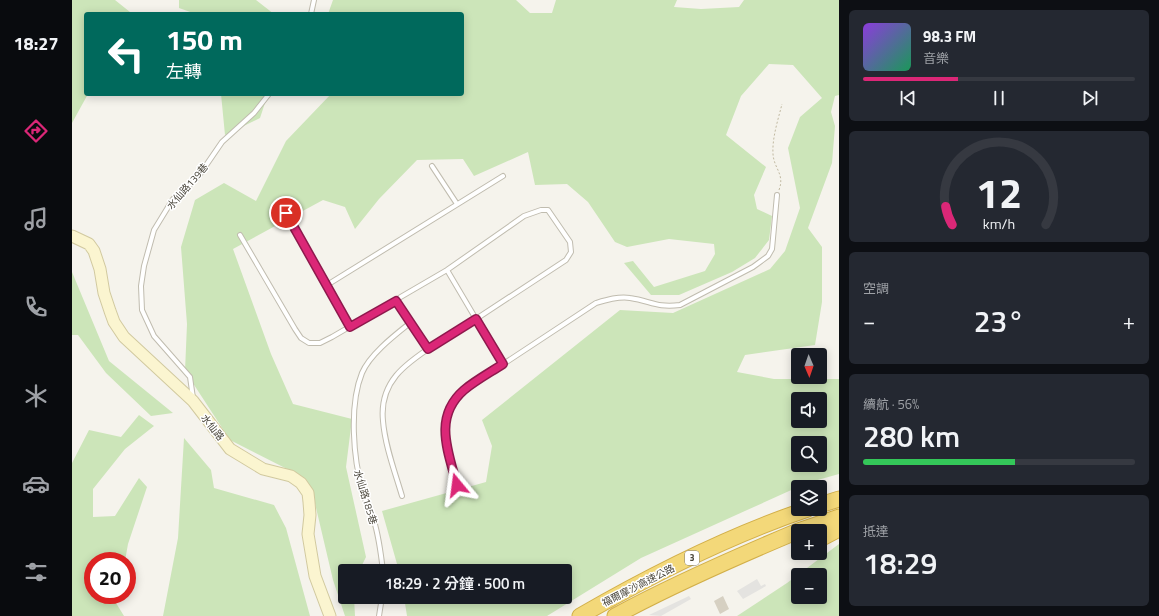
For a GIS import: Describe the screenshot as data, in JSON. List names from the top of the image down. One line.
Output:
{"streets":{"highway":["3","福爾摩沙高速公路"],"street":["水仙路"],"lane":["水仙路139巷","水仙路185巷"]},"crossings":[["水仙路139巷","水仙路"]],"north":"bottom","page":{"tabs":"18:27","turn":["150 m","左轉"],"song":["98.3 FM","音樂"],"tile":["空調",["續航 · 56%","280 km"],["抵達","18:29"]],"heat":["−","23°","+"],"map_buttons":["+","−"],"limit":"20","trip":"18:29 · 2 分鐘 · 500 m","gauge":["12","km/h"]}}
